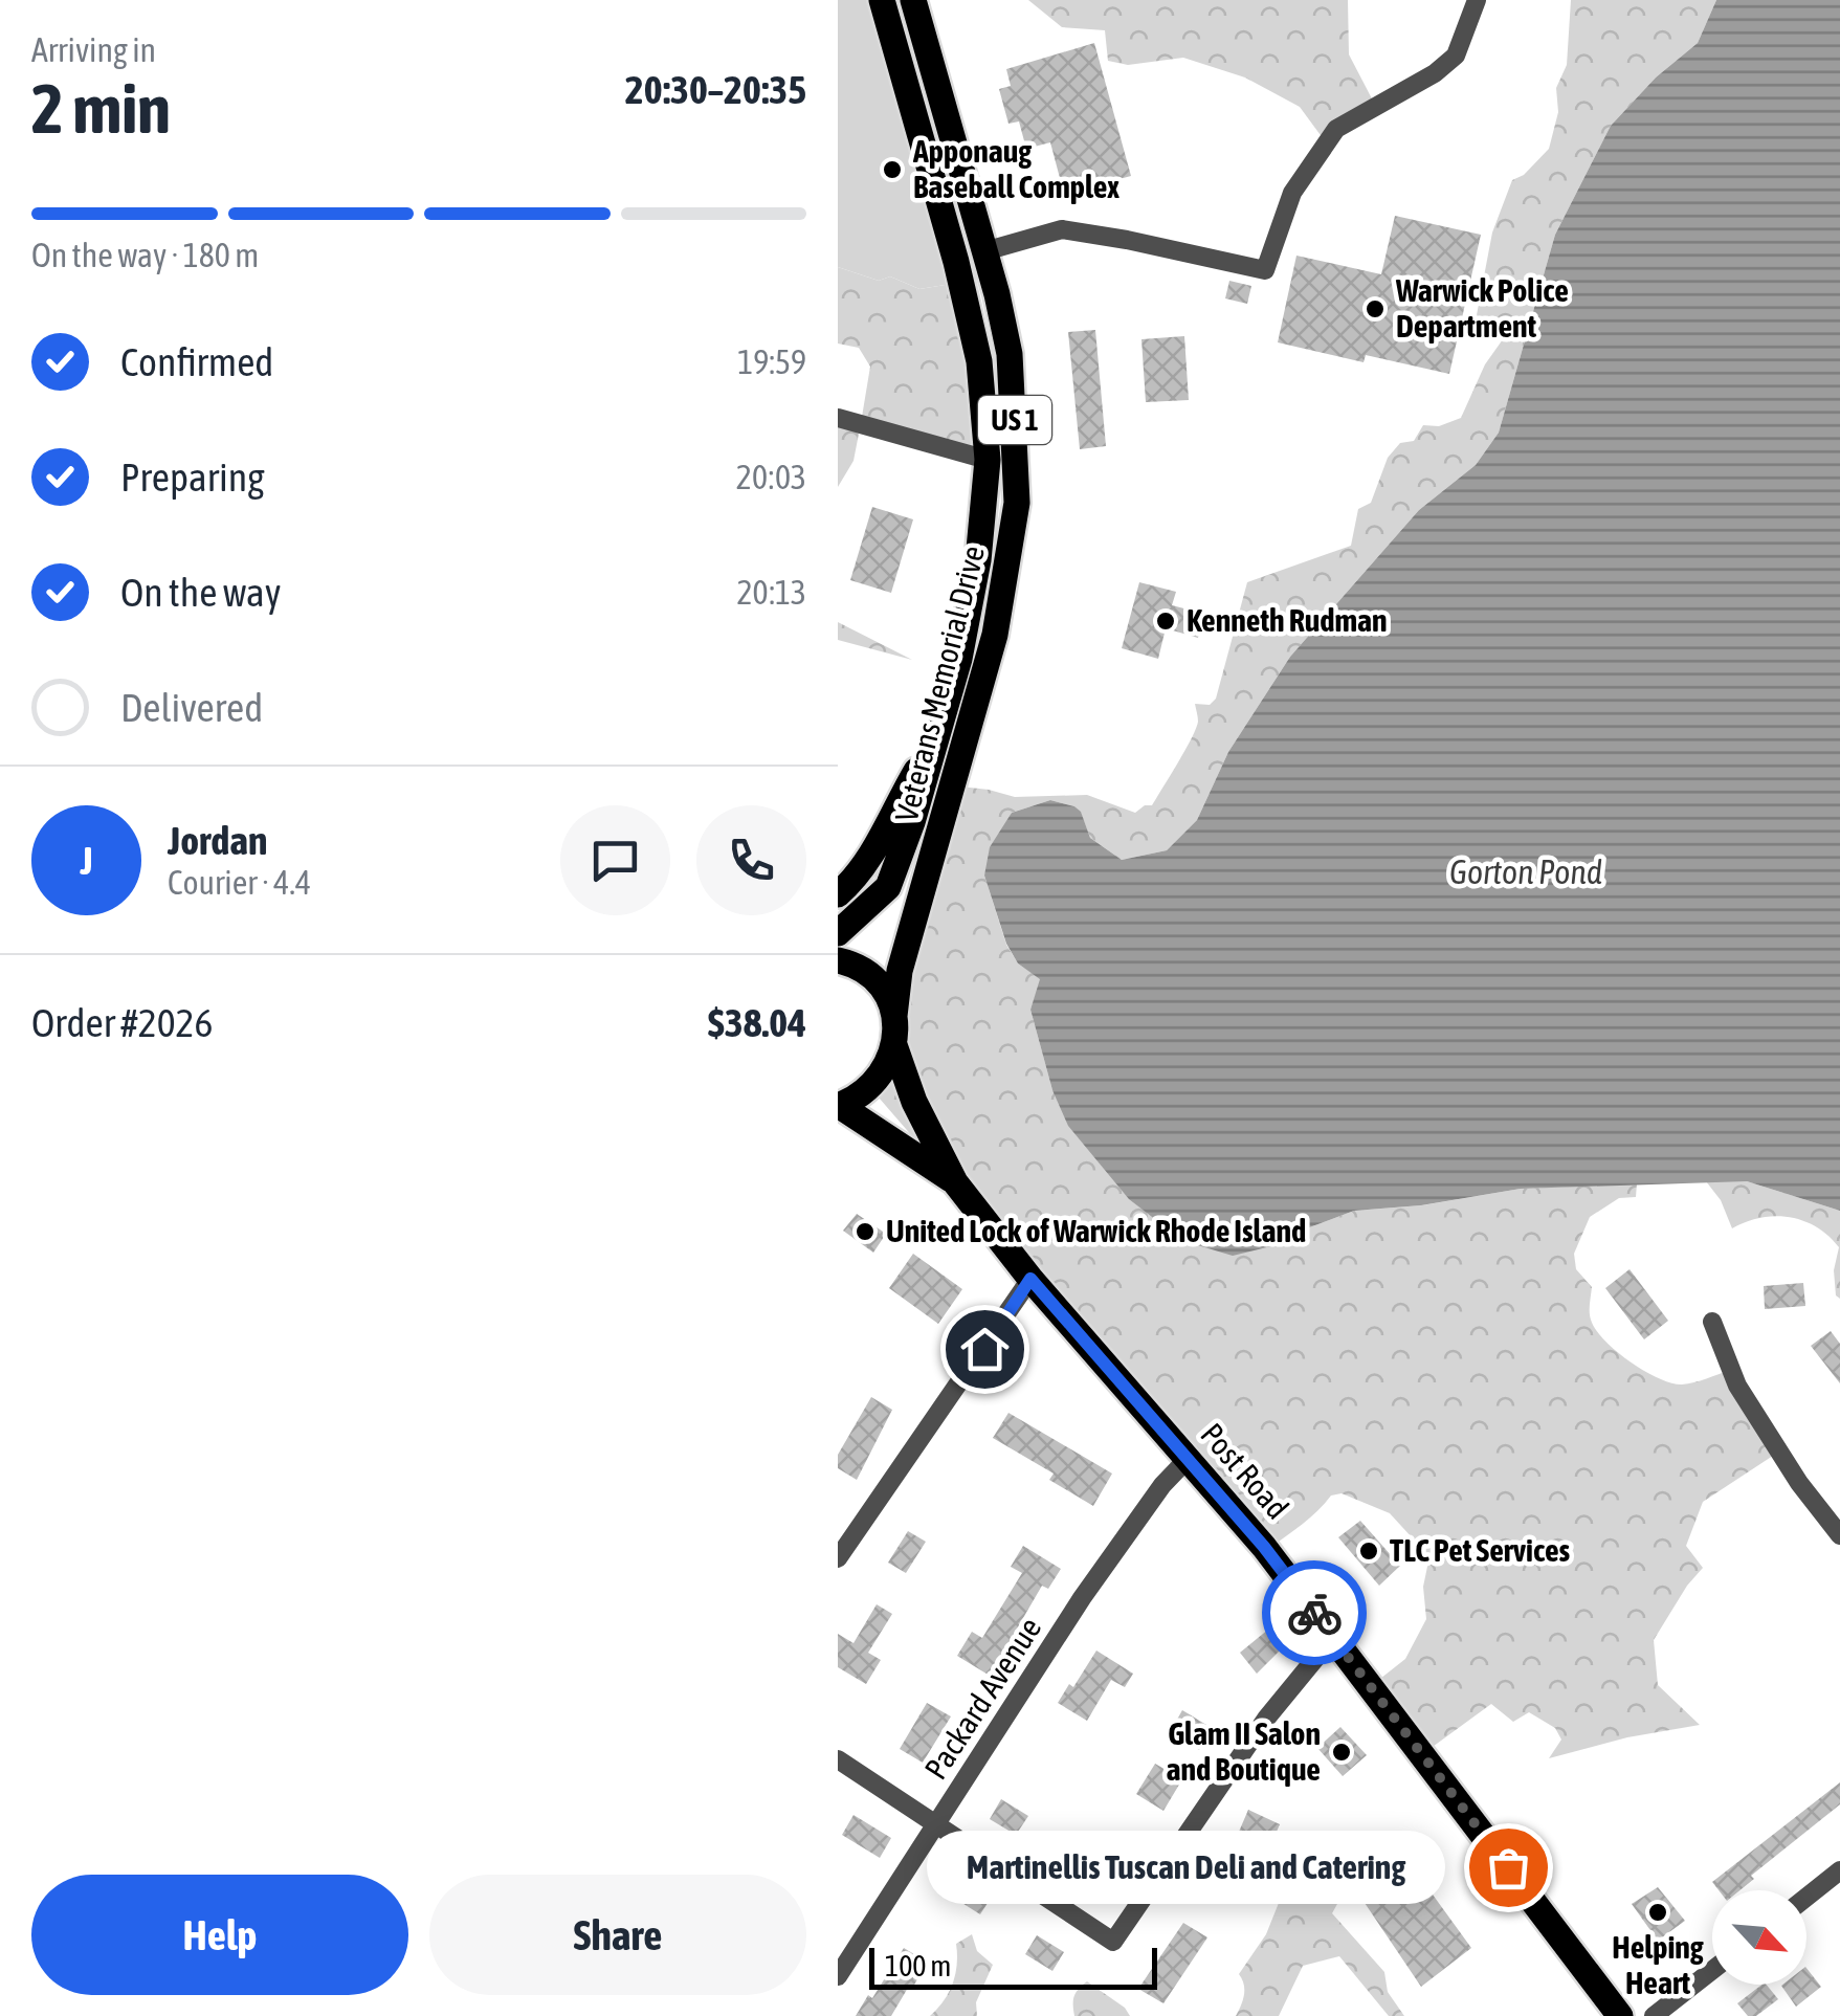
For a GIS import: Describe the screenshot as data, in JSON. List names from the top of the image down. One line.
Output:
{"streets":{"main road":["US 1","Veterans Memorial Drive","Post Road"],"street":["Packard Avenue"]},"crossings":[["Veterans Memorial Drive","Post Road"],["Post Road","Packard Avenue"]],"water":["Gorton Pond"],"places":["Apponaug Baseball Complex","Warwick Police Department","Kenneth Rudman","United Lock of Warwick Rhode Island","TLC Pet Services","Glam II Salon and Boutique","Martinellis Tuscan Deli and Catering","Helping Heart"],"scale_bar":"100 m","north":"bottom right","page":{"heading":["2 min","Arriving in","20:30–20:35"],"panel":["Jordan","Courier · 4.4","Order #2026","$38.04"],"bar":"On the way · 180 m","list":[["Confirmed","19:59"],["Preparing","20:03"],["On the way","20:13"],"Delivered"],"round":"J","bubble":"Martinellis Tuscan Deli and Catering","buttons":["Help","Share"],"scale":"100 m"}}
